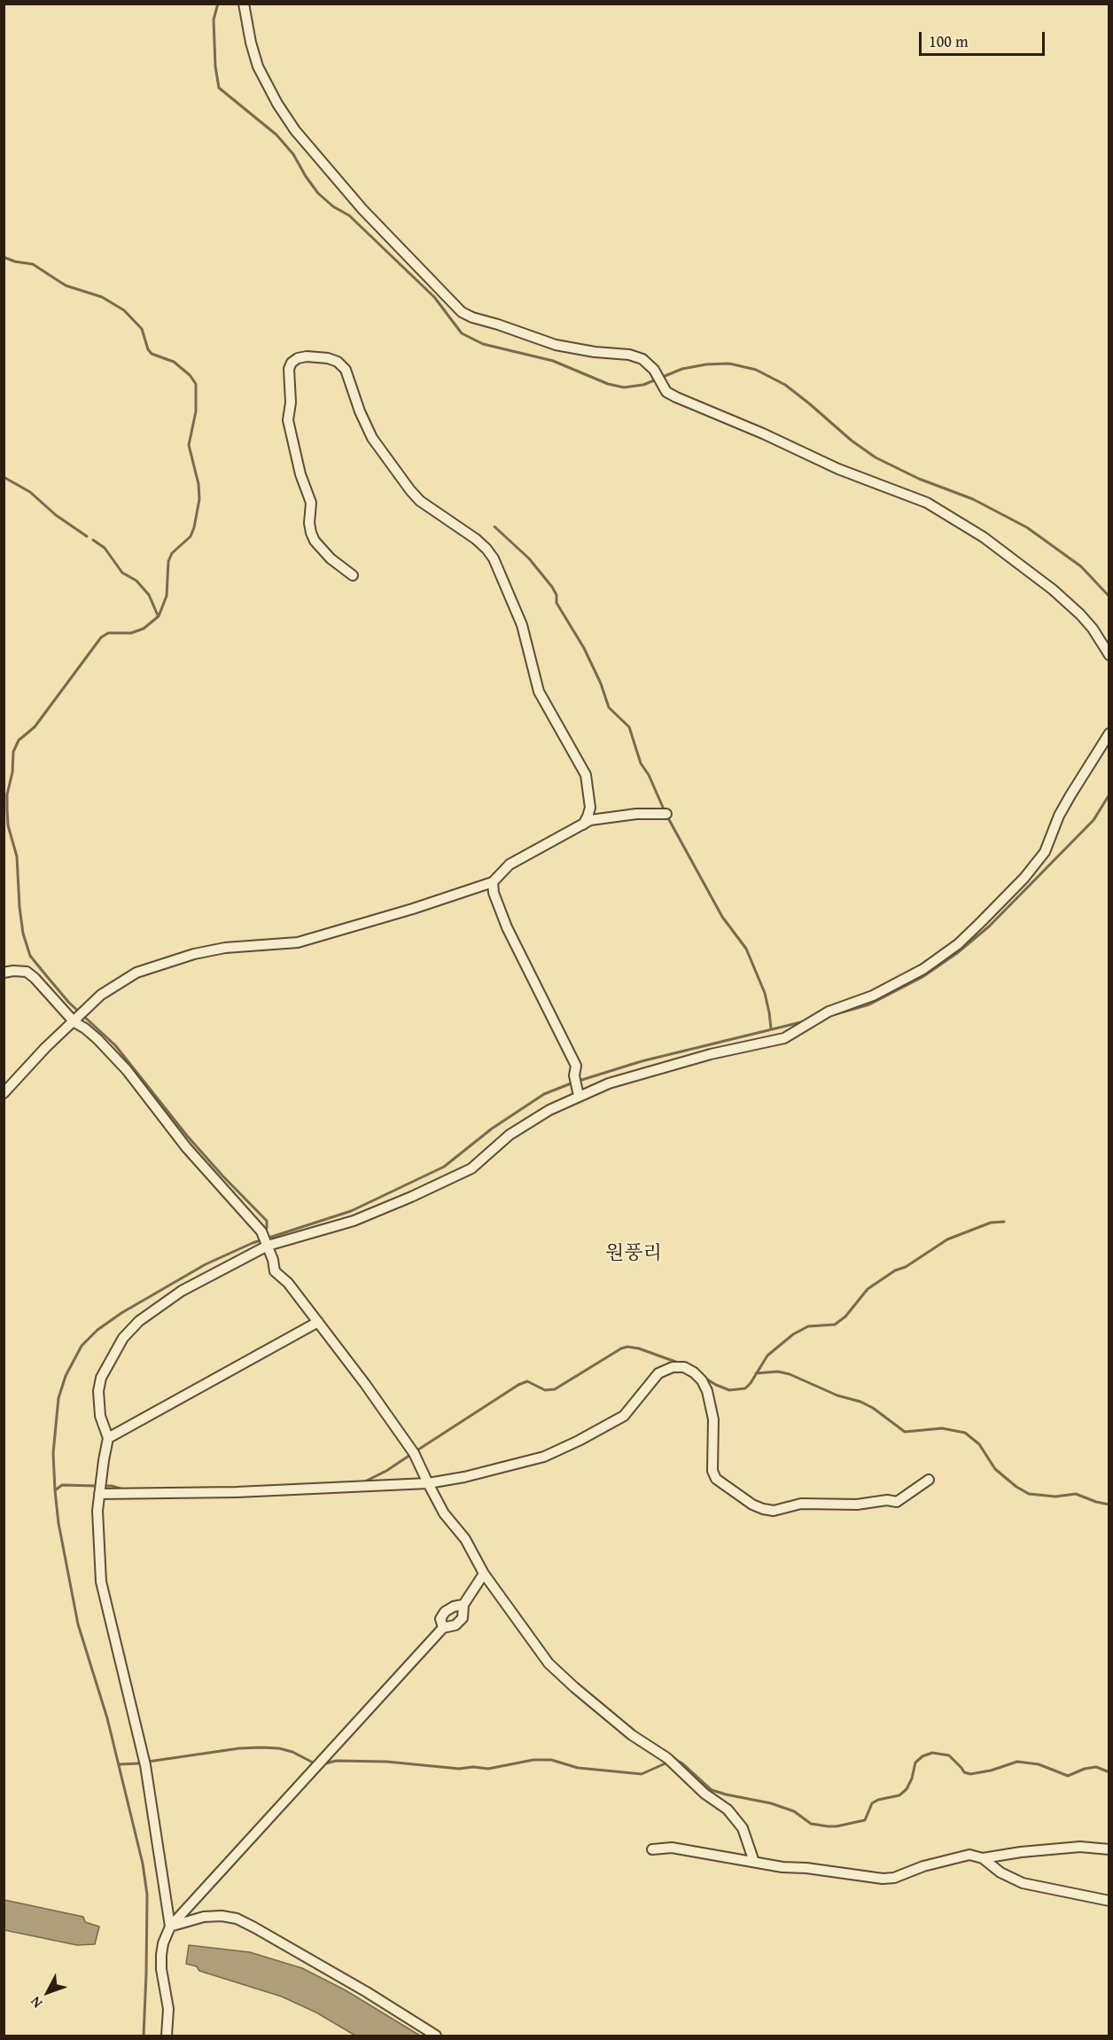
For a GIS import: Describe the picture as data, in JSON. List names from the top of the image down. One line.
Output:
{"districts":["원풍리"],"scale_bar":"100 m","north":"bottom left"}
